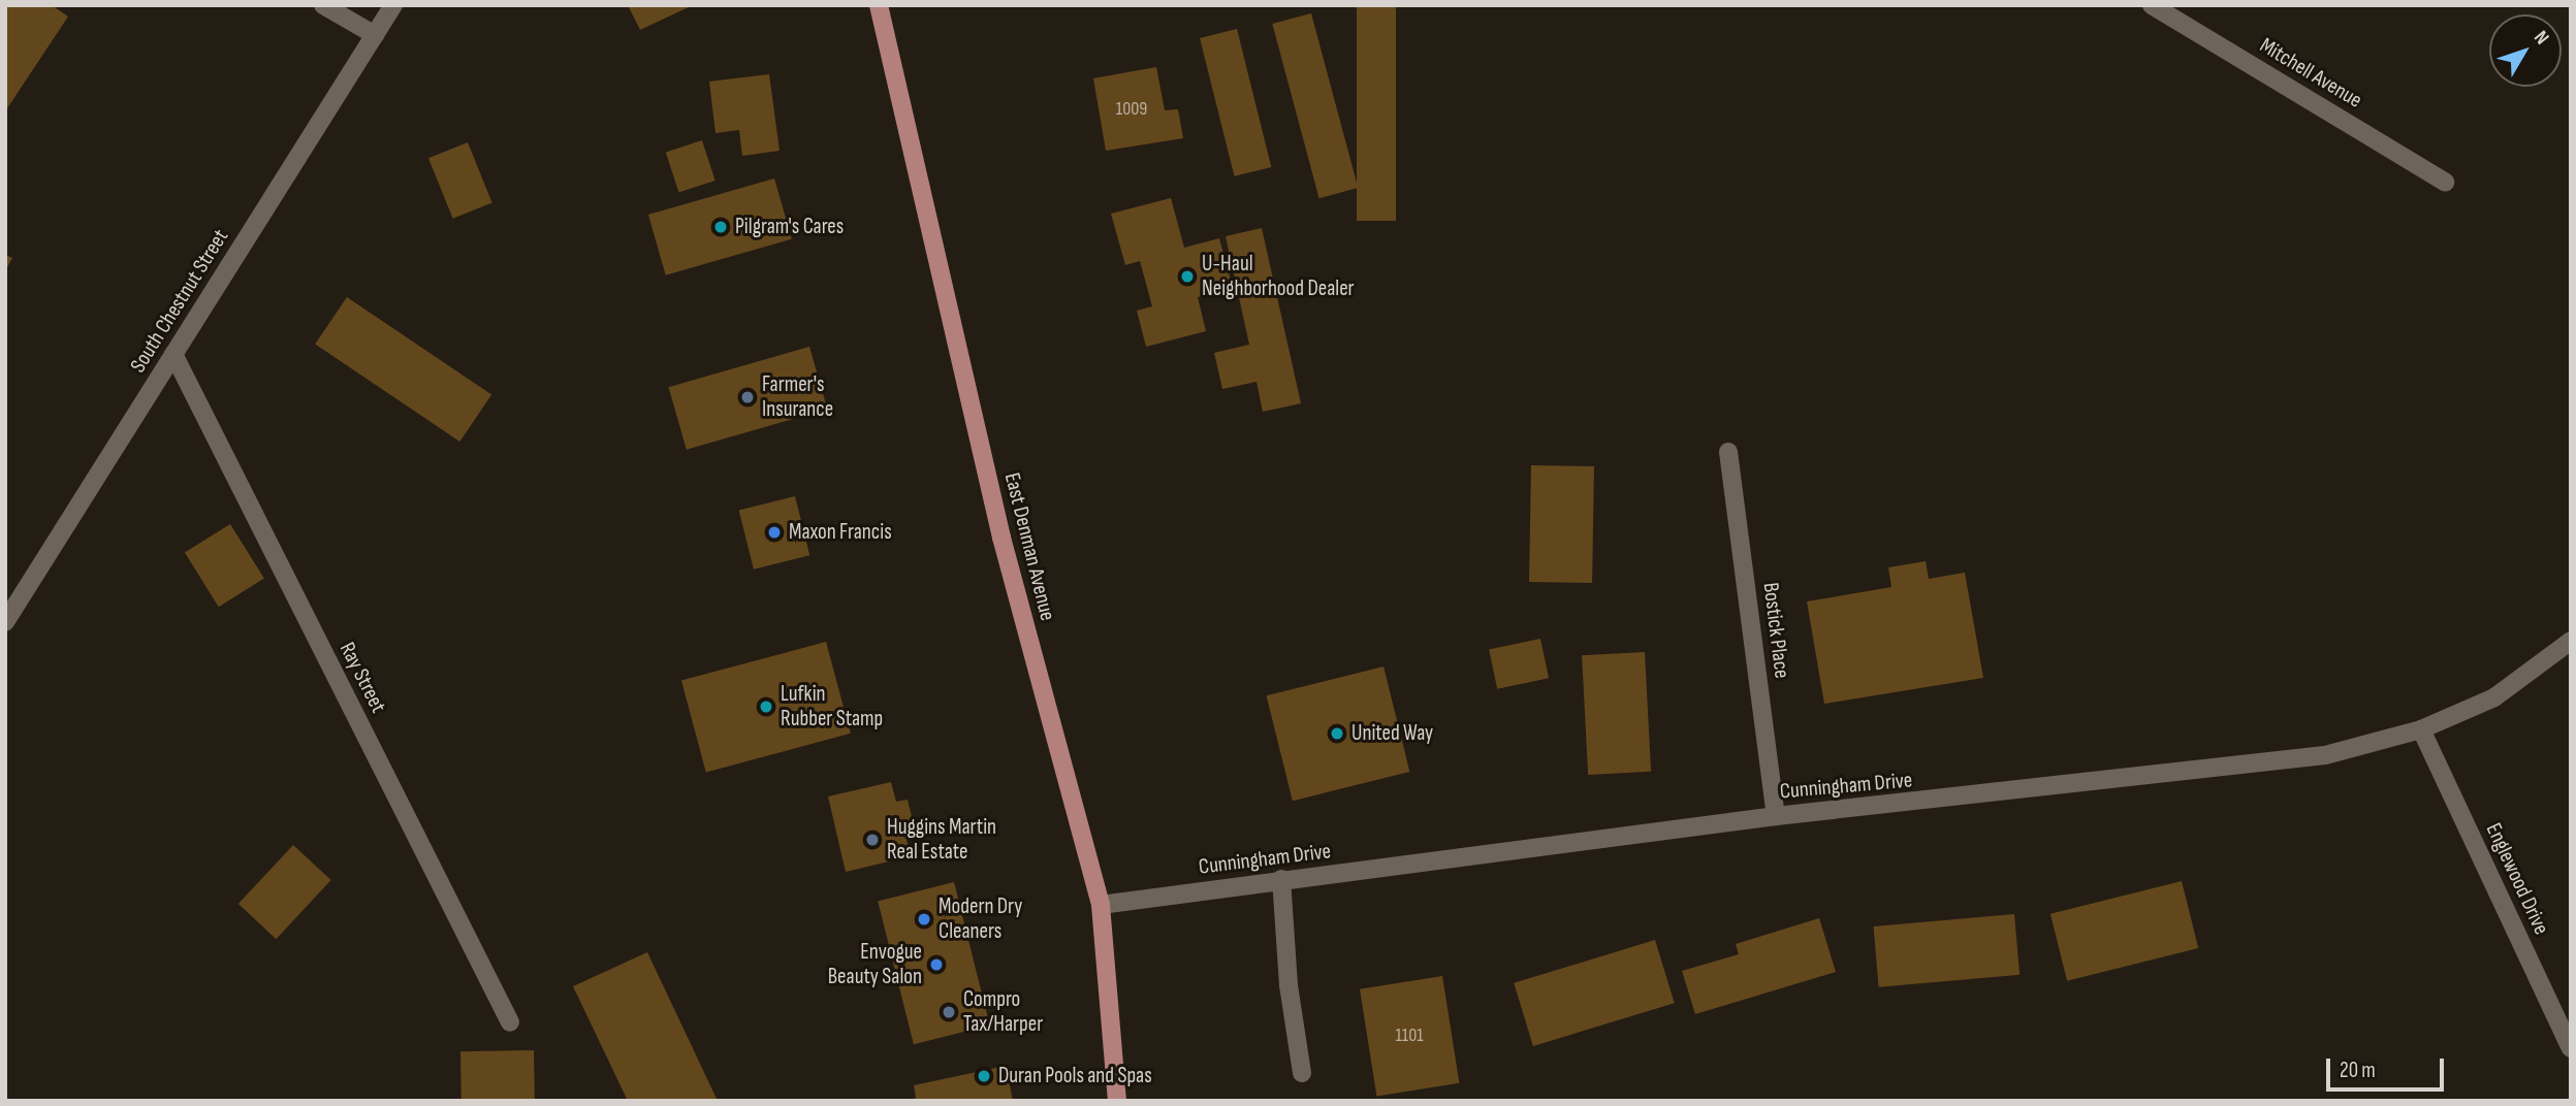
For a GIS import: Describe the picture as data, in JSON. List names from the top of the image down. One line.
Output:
{"streets":{"main road":["East Denman Avenue"],"street":["Mitchell Avenue","South Chestnut Street","Bostick Place","Ray Street","Cunningham Drive","Englewood Drive"]},"crossings":[["South Chestnut Street","Ray Street"],["East Denman Avenue","Cunningham Drive"],["Bostick Place","Cunningham Drive"],["Cunningham Drive","Englewood Drive"]],"places":["Pilgram's Cares","U-Haul Neighborhood Dealer","Farmer's Insurance","Maxon Francis","Lufkin Rubber Stamp","United Way","Huggins Martin Real Estate","Modern Dry Cleaners","Envogue Beauty Salon","Compro Tax/Harper","Duran Pools and Spas"],"house_numbers":["1009","1101"],"scale_bar":"20 m","north":"top right"}
